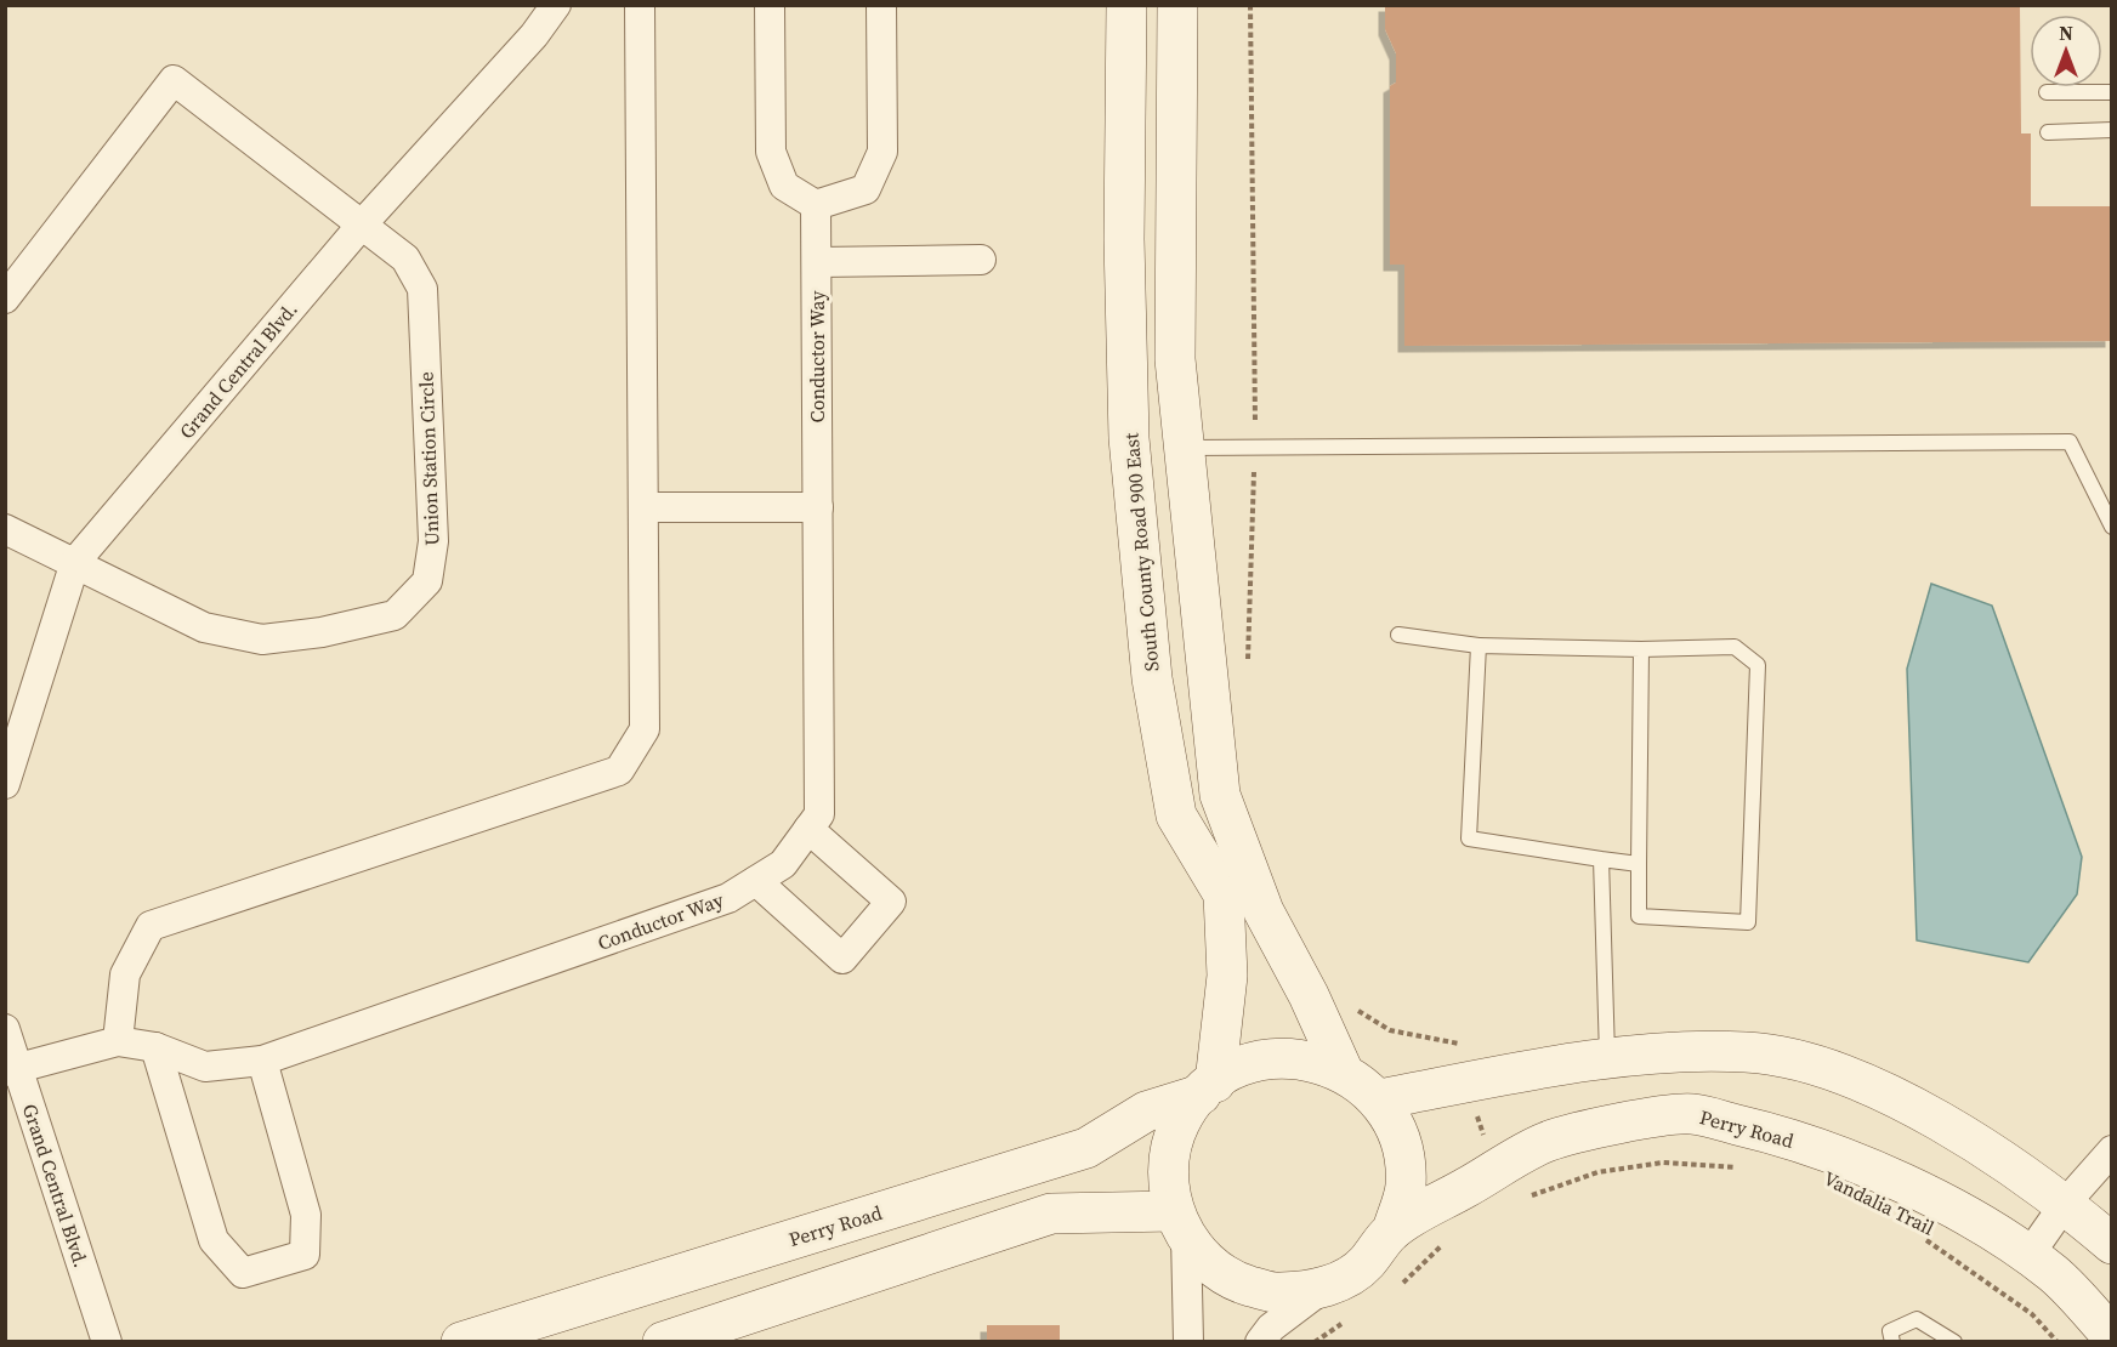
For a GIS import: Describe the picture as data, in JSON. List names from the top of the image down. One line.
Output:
{"streets":{"street":["Conductor Way","Grand Central Blvd.","Union Station Circle","South County Road 900 East","Perry Road"],"path":["Vandalia Trail"]},"crossings":[["Conductor Way","Grand Central Blvd."],["Grand Central Blvd.","Union Station Circle"],["South County Road 900 East","Perry Road"]],"north":"top"}
